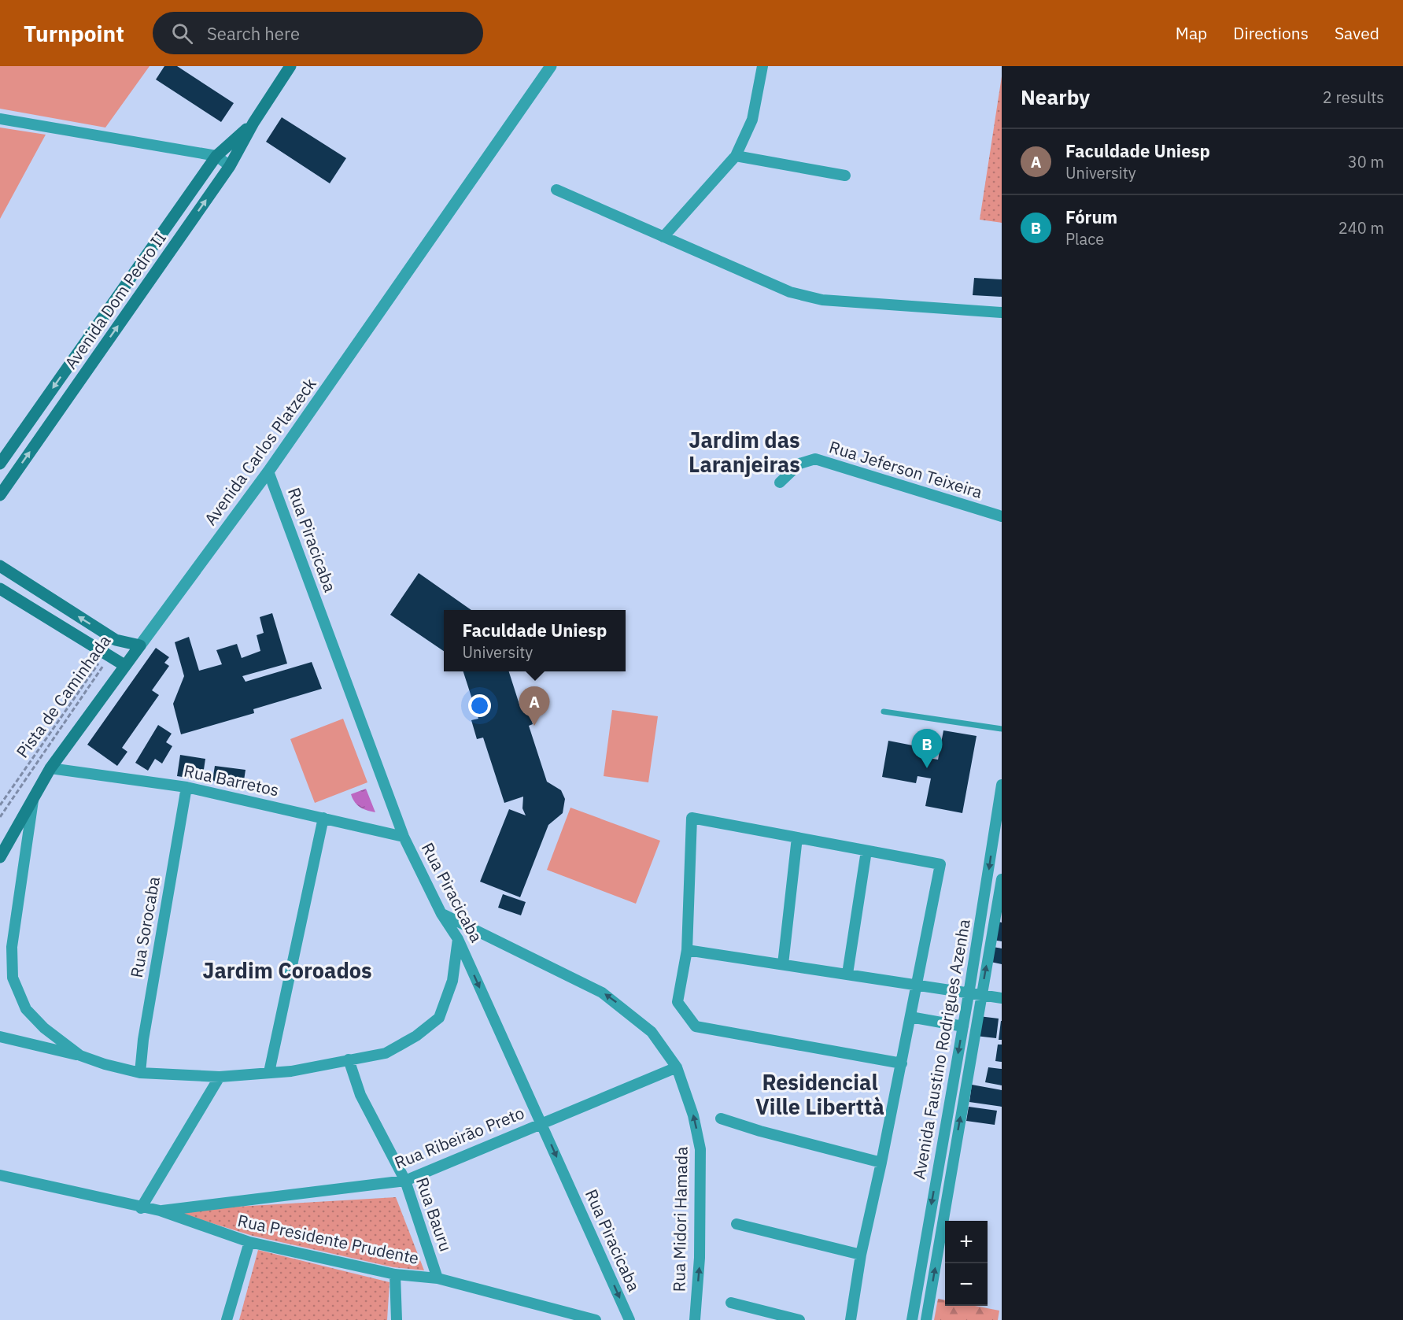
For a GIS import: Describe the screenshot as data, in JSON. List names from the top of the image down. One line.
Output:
{"streets":{"main road":["Avenida Dom Pedro II","Avenida Carlos Platzeck"],"street":["Rua Jeferson Teixeira","Rua Piracicaba","Rua Barretos","Rua Sorocaba","Avenida Faustino Rodrigues Azenha","Rua Ribeirão Preto","Rua Bauru","Rua Midori Hamada","Rua Presidente Prudente"],"path":["Pista de Caminhada"]},"crossings":[["Avenida Carlos Platzeck","Rua Piracicaba"],["Avenida Carlos Platzeck","Rua Barretos"],["Rua Piracicaba","Rua Barretos"],["Rua Piracicaba","Rua Ribeirão Preto"],["Rua Piracicaba","Rua Midori Hamada"],["Rua Barretos","Rua Sorocaba"],["Rua Ribeirão Preto","Rua Bauru"],["Rua Ribeirão Preto","Rua Midori Hamada"],["Rua Ribeirão Preto","Rua Presidente Prudente"],["Rua Bauru","Rua Presidente Prudente"]],"one_way":["Rua Piracicaba","Rua Midori Hamada"],"districts":["Jardim das Laranjeiras","Jardim Coroados","Residencial Ville Liberttà"],"page":{"header":"Turnpoint","search":"Search here","nav":["Map","Directions","Saved"],"heading":["Nearby","2 results"],"list":[{"mark":"A","name":"Faculdade Uniesp","note":"University","value":"30 m"},{"mark":"B","name":"Fórum","note":"Place","value":"240 m"}],"popup":["Faculdade Uniesp","University"],"pins":["A","B"],"map_buttons":["+","−"]}}
